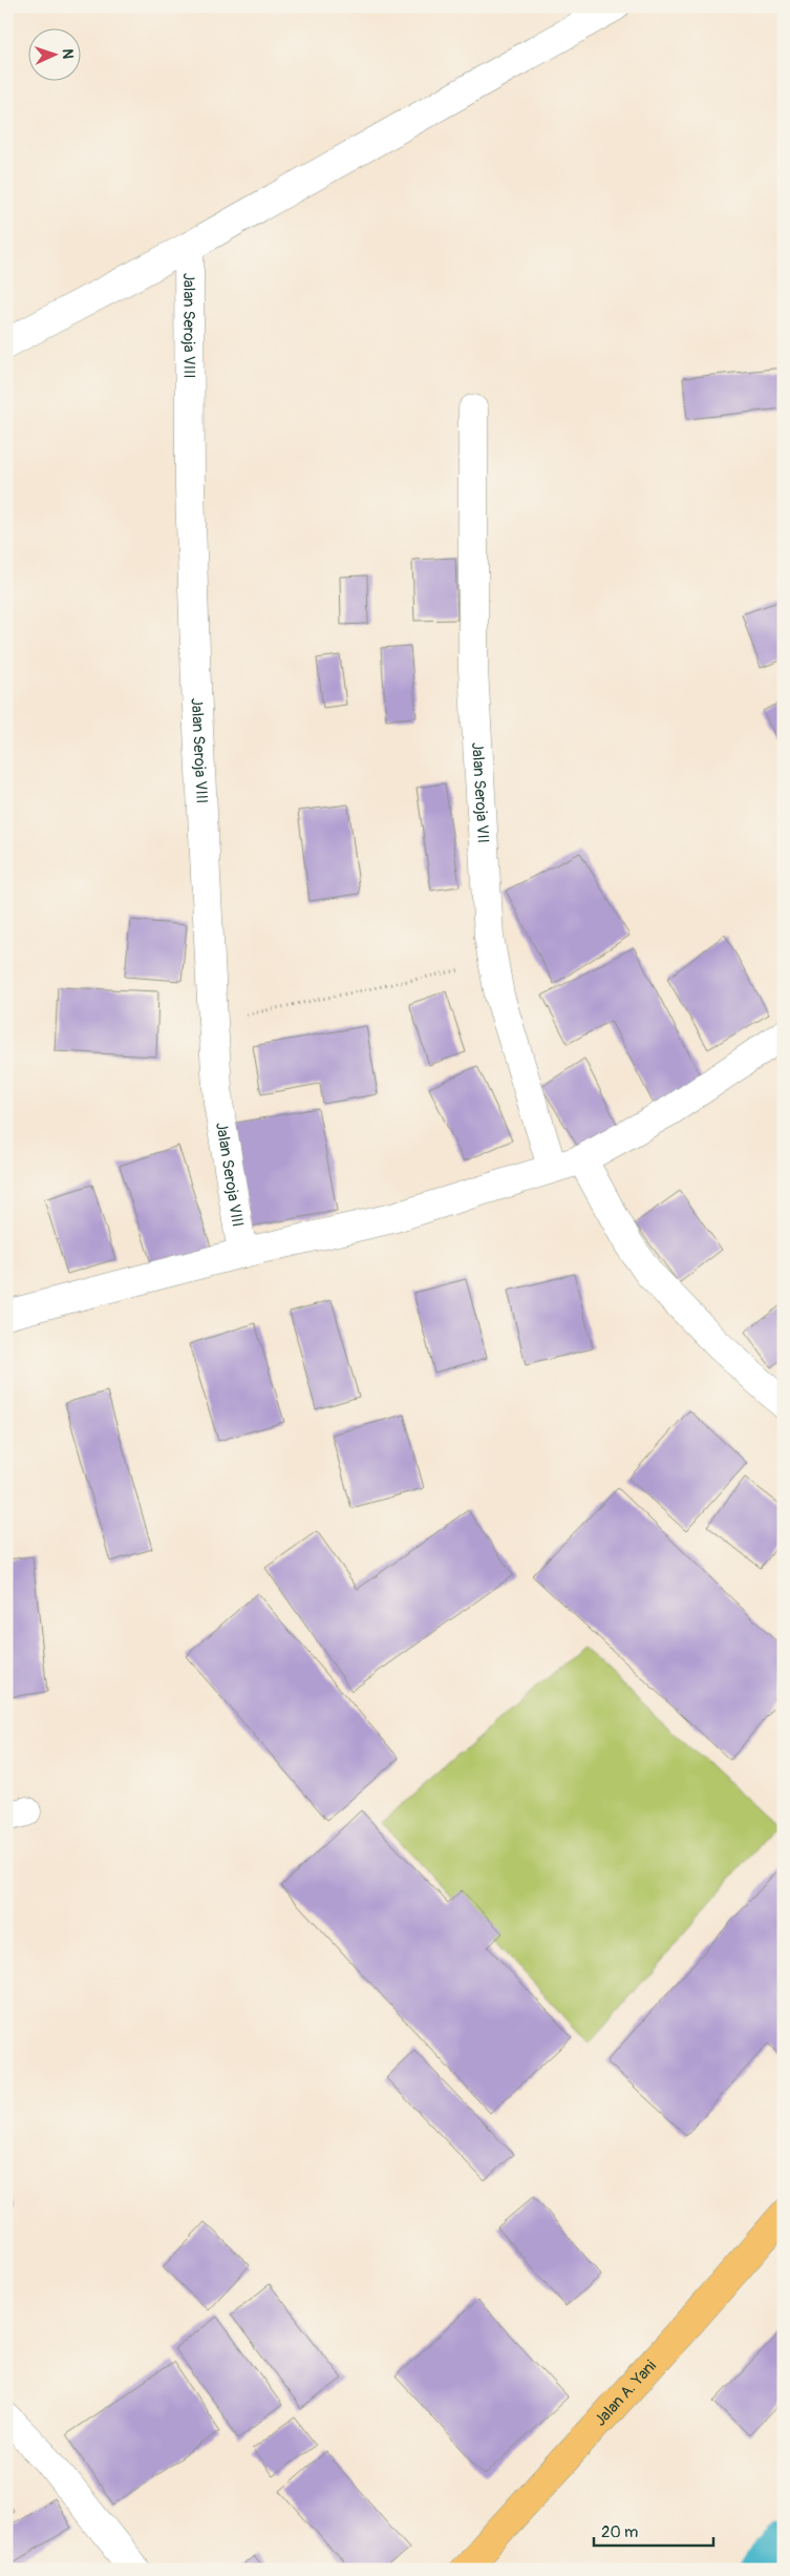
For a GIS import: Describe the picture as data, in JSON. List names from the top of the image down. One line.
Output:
{"streets":{"highway":["Jalan A. Yani"],"street":["Jalan Seroja VIII","Jalan Seroja VII"]},"scale_bar":"20 m","north":"right"}
